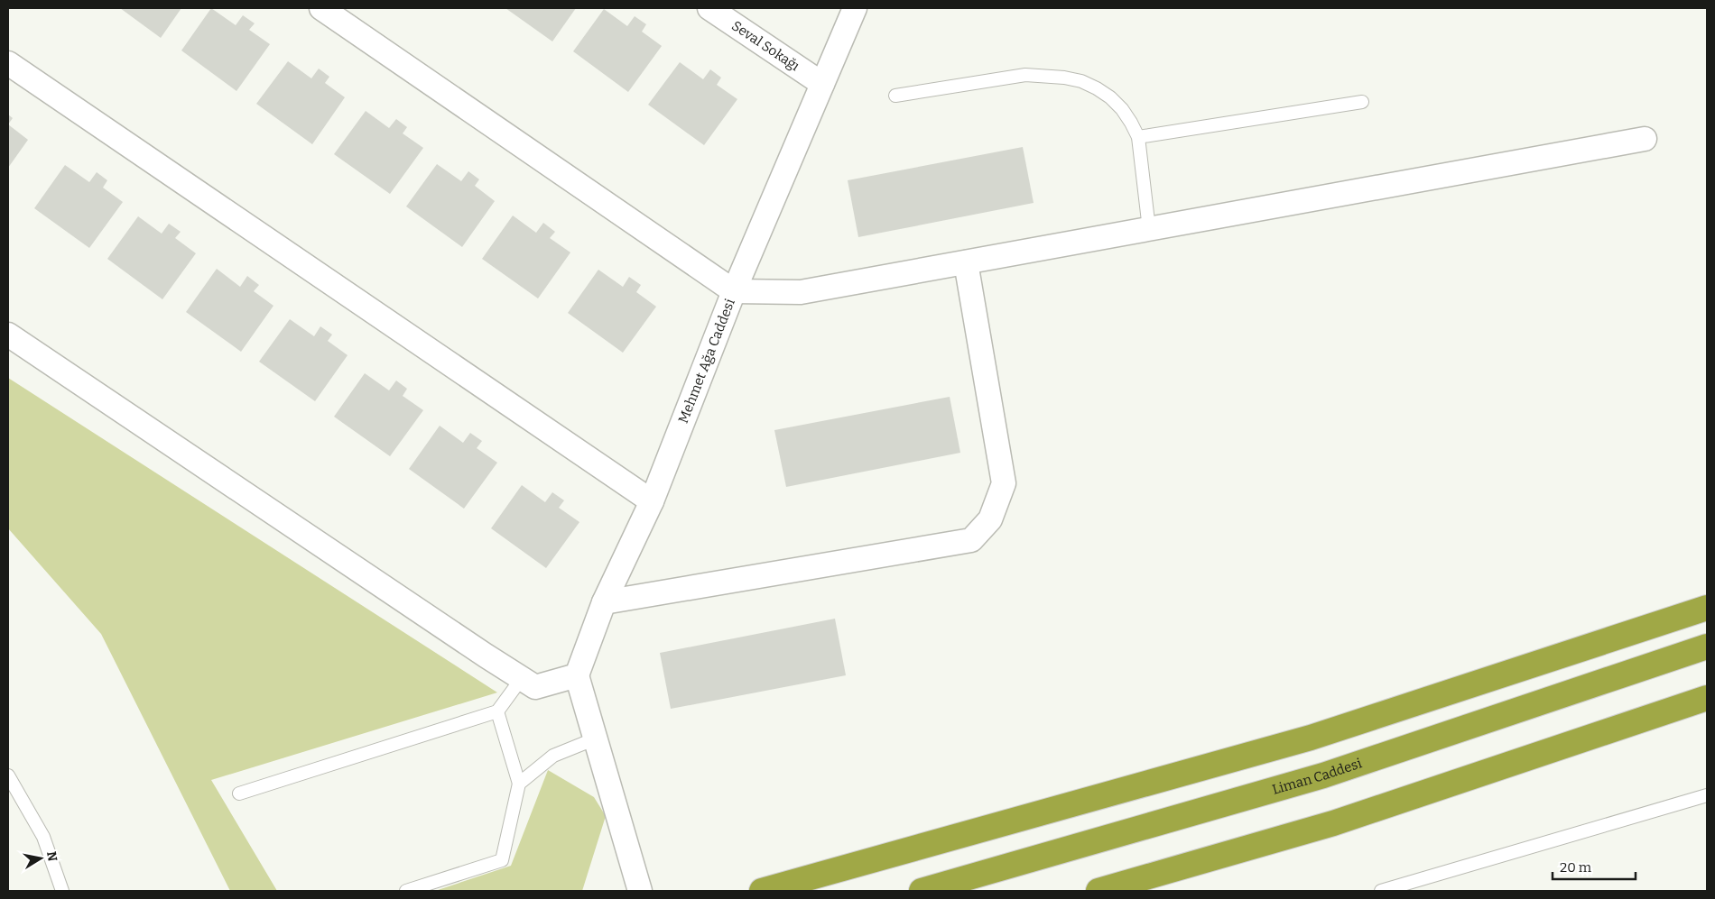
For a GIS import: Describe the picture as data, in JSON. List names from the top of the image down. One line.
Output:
{"streets":{"highway":["Liman Caddesi"],"street":["Seval Sokağı","Mehmet Ağa Caddesi"]},"crossings":[["Seval Sokağı","Mehmet Ağa Caddesi"]],"scale_bar":"20 m","north":"right"}
